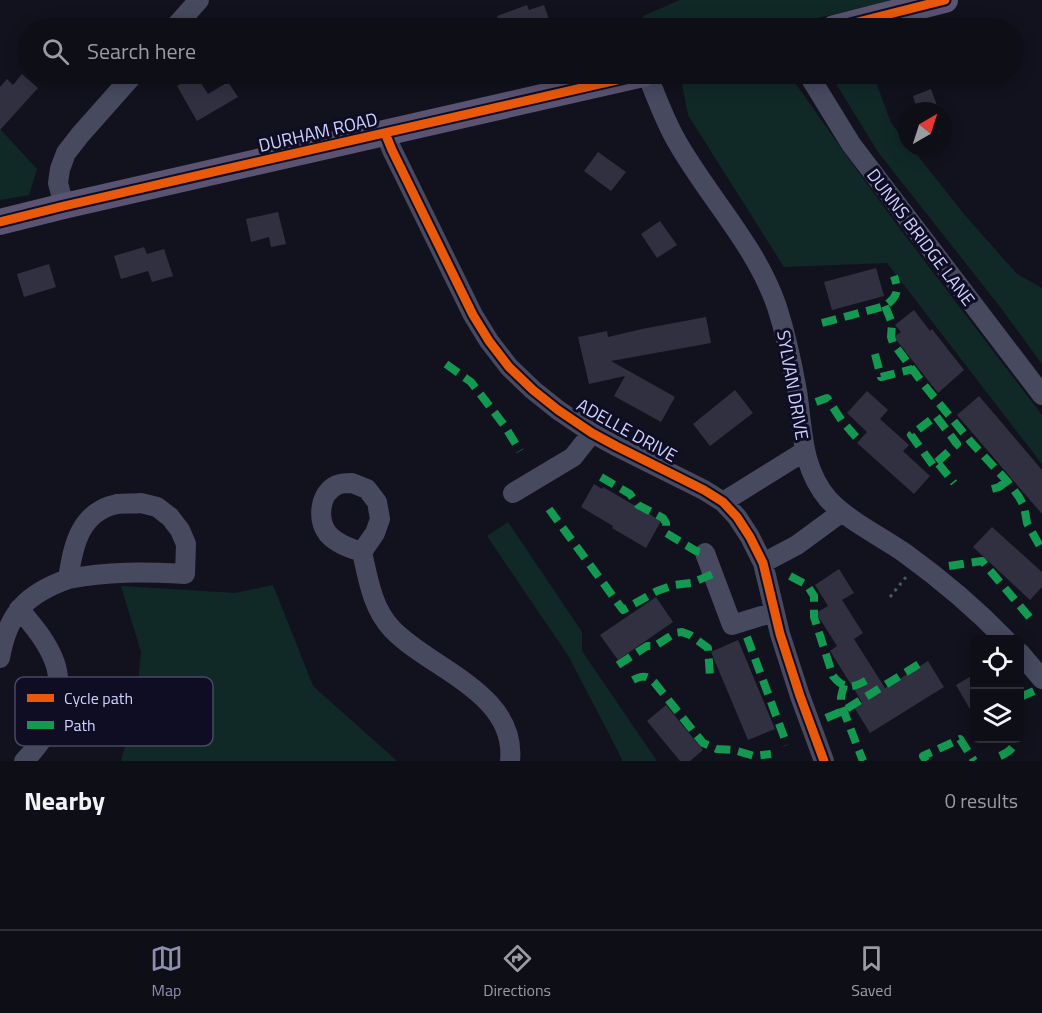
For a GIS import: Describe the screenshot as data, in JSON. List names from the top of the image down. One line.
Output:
{"streets":{"main road":["DURHAM ROAD"],"street":["DUNNS BRIDGE LANE","SYLVAN DRIVE","ADELLE DRIVE"]},"crossings":[["DURHAM ROAD","ADELLE DRIVE"]],"legend":["Cycle path","Path"],"north":"top right","page":{"search":"Search here","heading":["Nearby","0 results"],"nav":["Map","Directions","Saved"]}}
